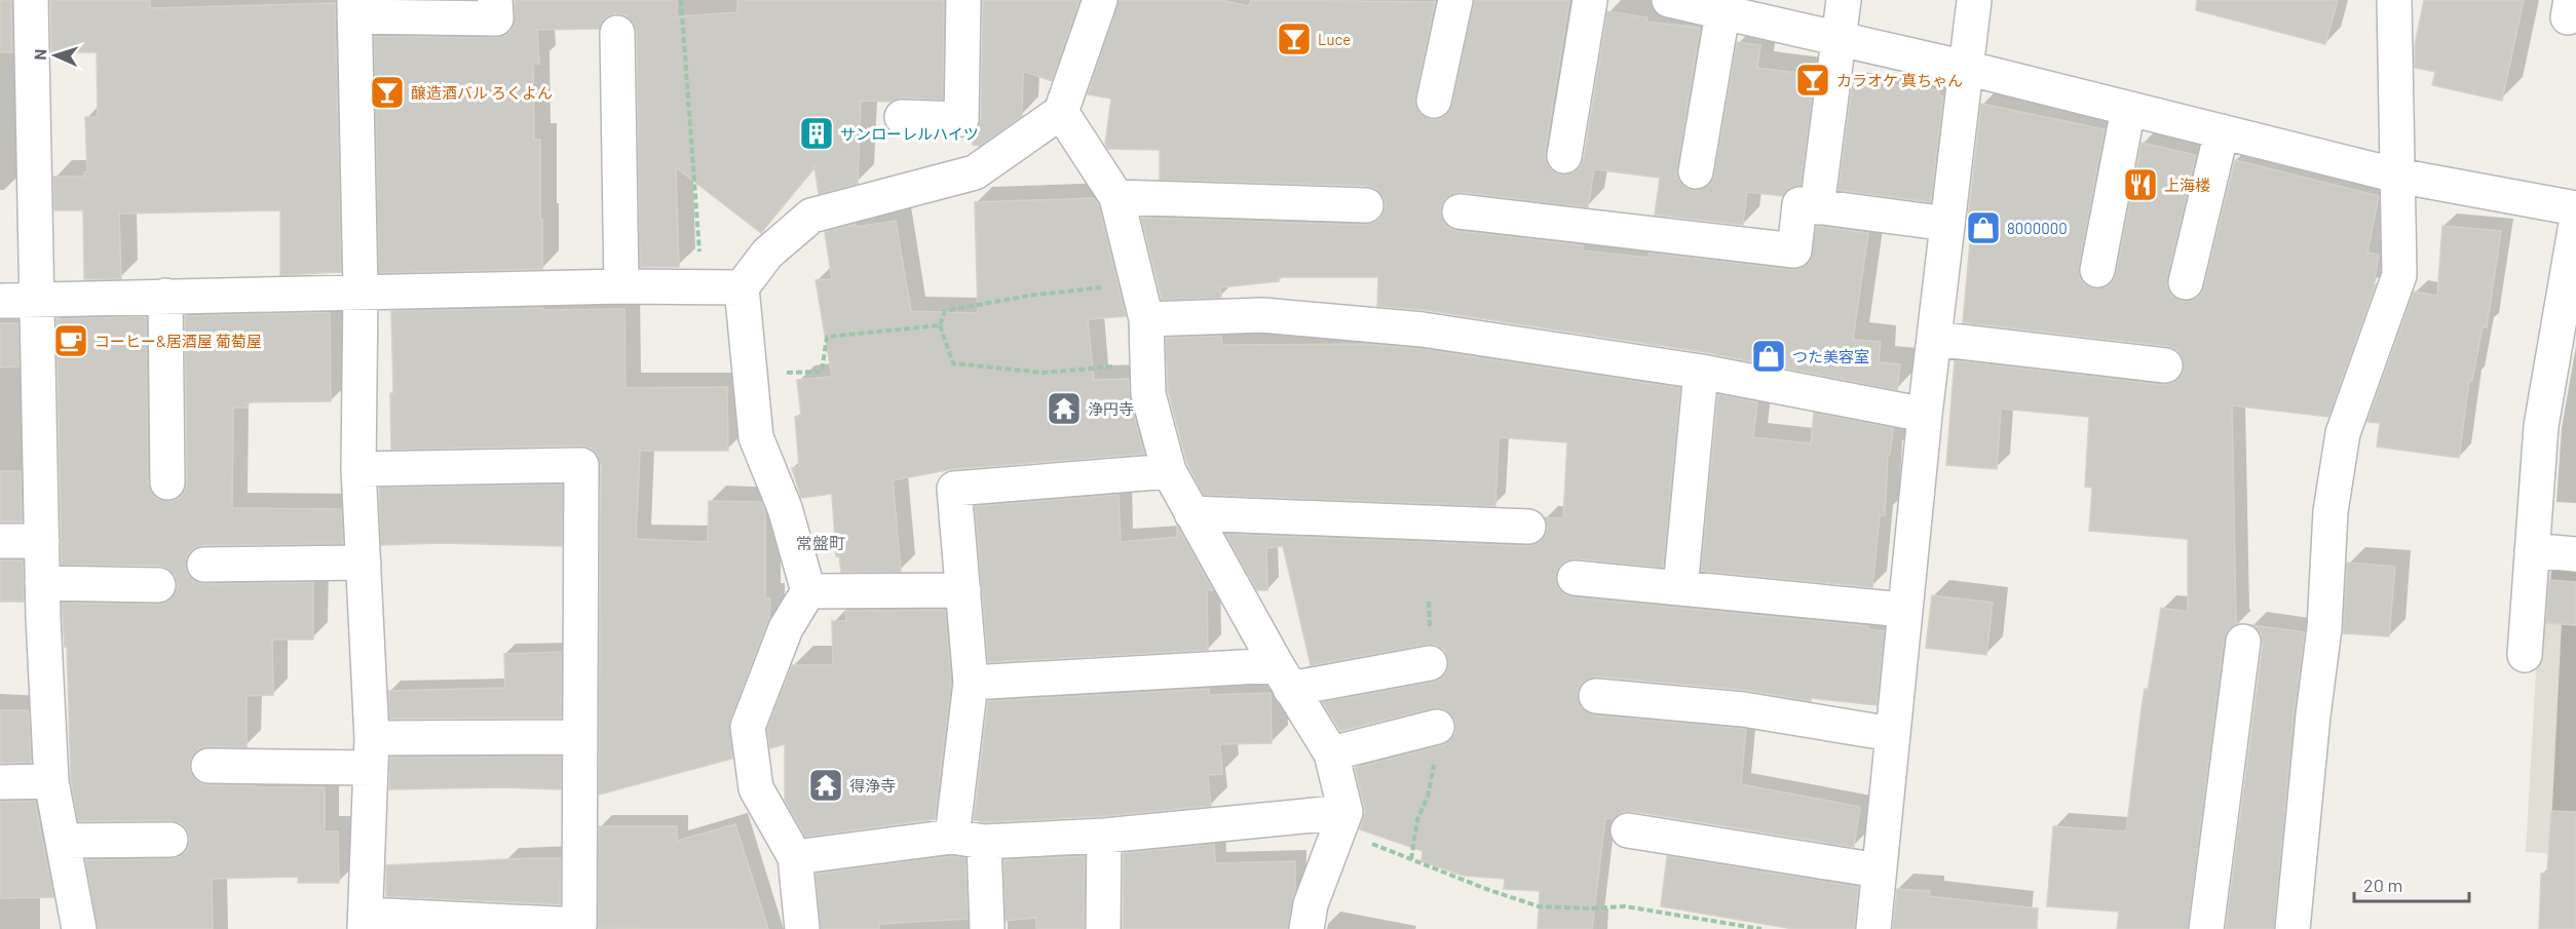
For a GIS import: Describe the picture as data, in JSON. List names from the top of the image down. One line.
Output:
{"districts":["常盤町"],"places":{"bar":["Luce","カラオケ 真ちゃん","醸造酒バル ろくよん"],"building":["サンローレルハイツ"],"restaurant":["上海楼"],"shop":["8000000","つた美容室"],"cafe":["コーヒー&居酒屋 葡萄屋"],"temple":["浄円寺","得浄寺"]},"scale_bar":"20 m","north":"left"}
